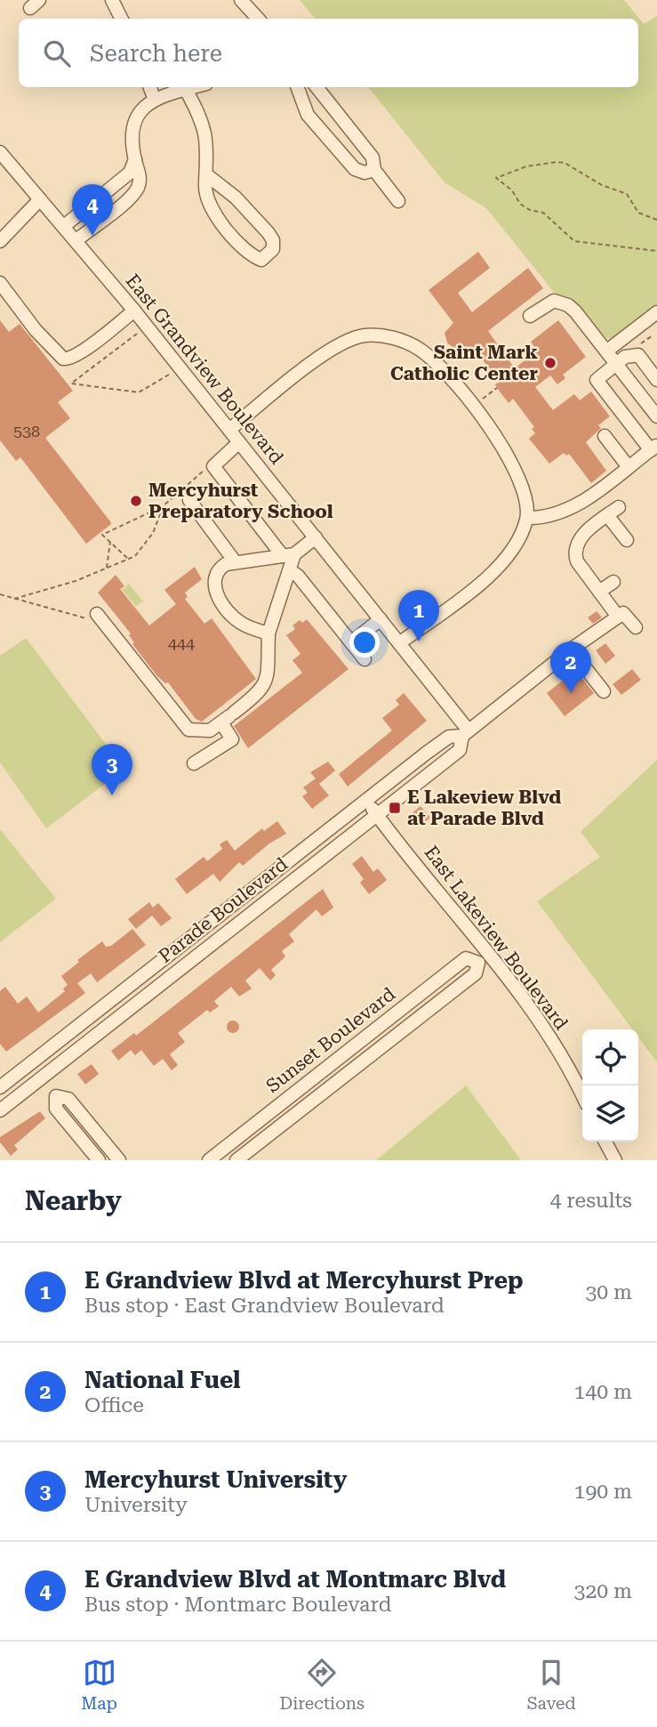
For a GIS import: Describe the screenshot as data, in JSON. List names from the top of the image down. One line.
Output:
{"streets":{"street":["East Grandview Boulevard","Parade Boulevard","East Lakeview Boulevard","Sunset Boulevard"]},"crossings":[["East Grandview Boulevard","Parade Boulevard"],["Parade Boulevard","East Lakeview Boulevard"],["East Lakeview Boulevard","Sunset Boulevard"]],"places":{"other":["Saint Mark Catholic Center","Mercyhurst Preparatory School"],"transit":["E Lakeview Blvd at Parade Blvd"]},"house_numbers":["538","444"],"page":{"search":"Search here","pins":["4","1","2","3"],"heading":["Nearby","4 results"],"list":[{"mark":"1","name":"E Grandview Blvd at Mercyhurst Prep","note":"Bus stop · East Grandview Boulevard","value":"30 m"},{"mark":"2","name":"National Fuel","note":"Office","value":"140 m"},{"mark":"3","name":"Mercyhurst University","note":"University","value":"190 m"},{"mark":"4","name":"E Grandview Blvd at Montmarc Blvd","note":"Bus stop · Montmarc Boulevard","value":"320 m"}],"nav":["Map","Directions","Saved"]}}
